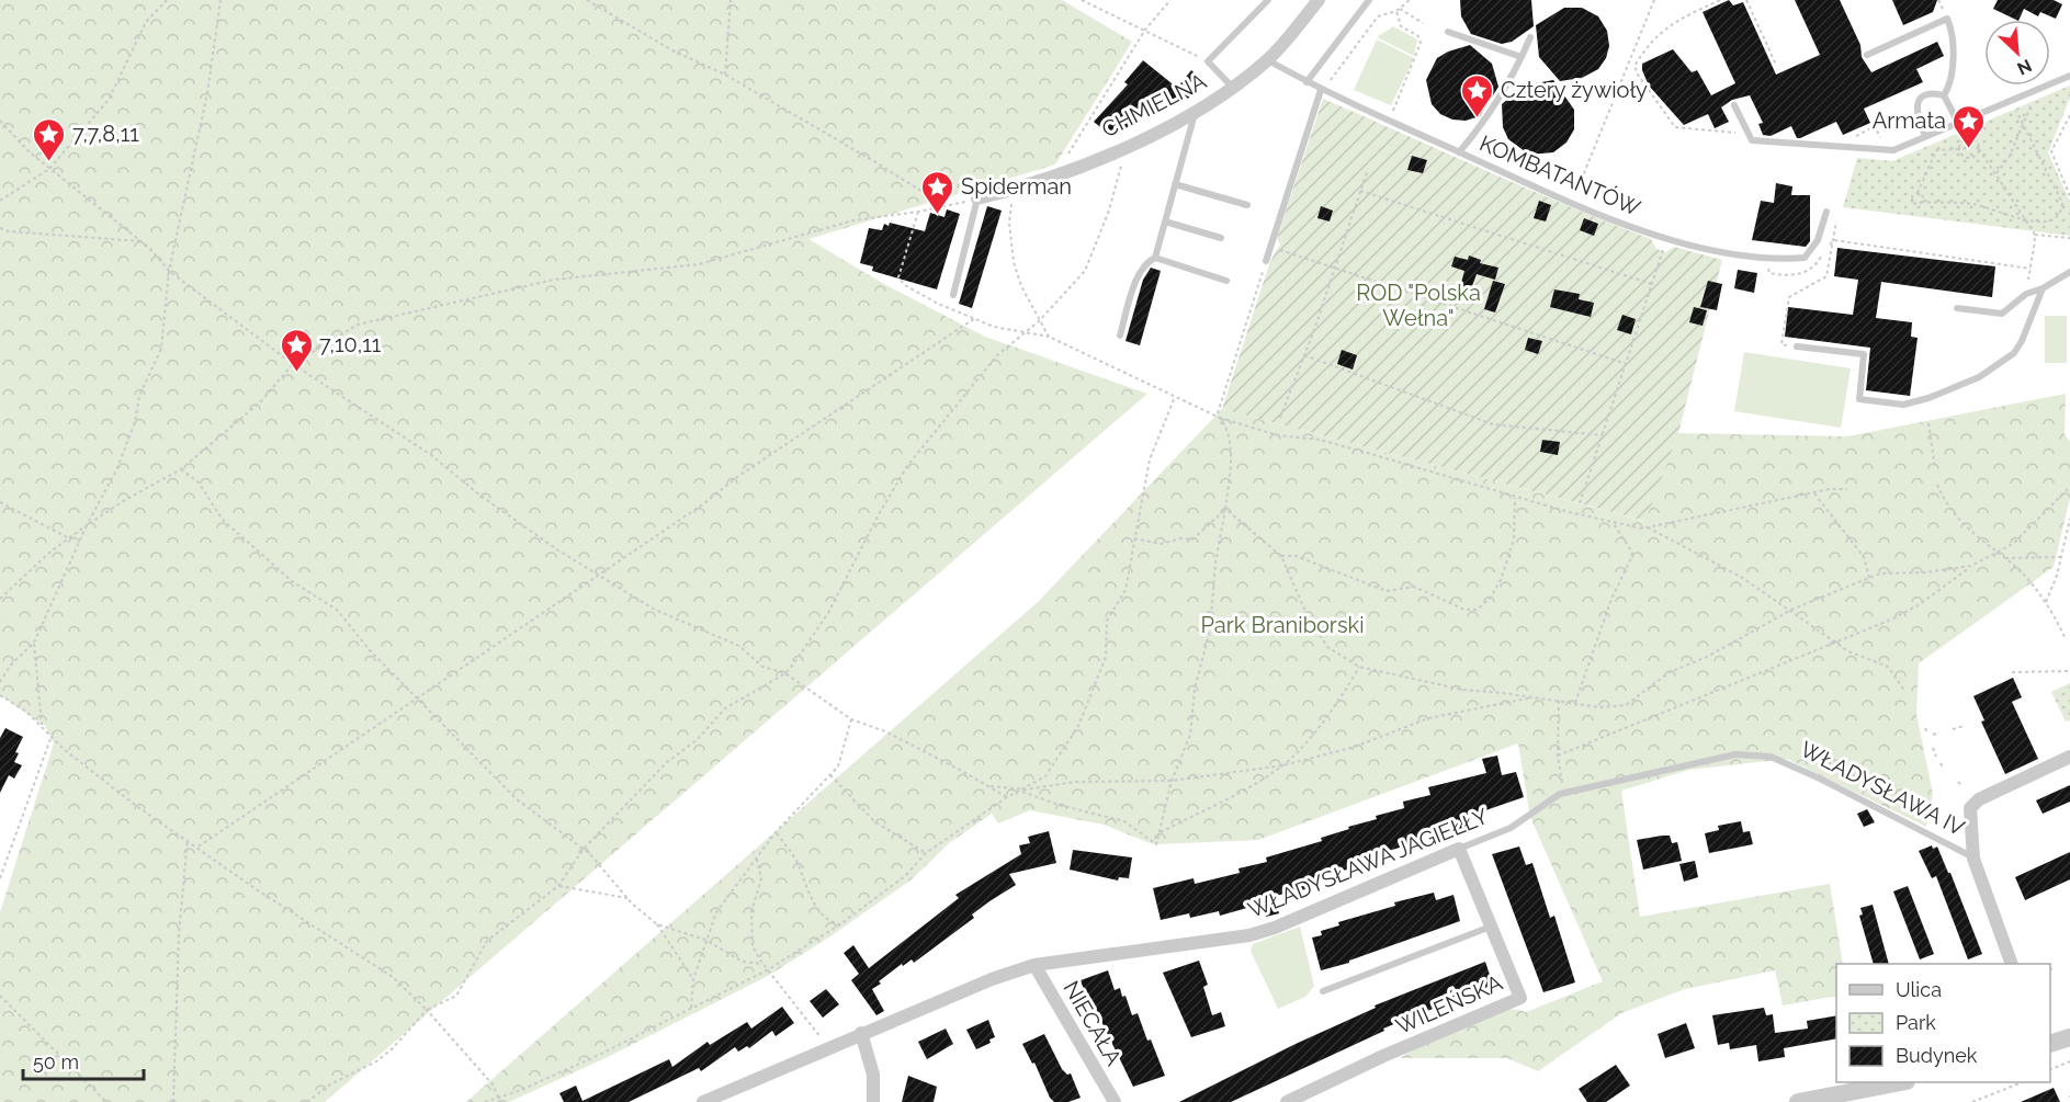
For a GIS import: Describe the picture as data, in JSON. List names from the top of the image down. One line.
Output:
{"streets":{"street":["CHMIELNA","WŁADYSŁAWA IV","WŁADYSŁAWA JAGIEŁŁY","WILEŃSKA","NIECAŁA"],"lane":["KOMBATANTÓW"]},"crossings":[["CHMIELNA","KOMBATANTÓW"],["WŁADYSŁAWA IV","WŁADYSŁAWA JAGIEŁŁY"],["WŁADYSŁAWA JAGIEŁŁY","WILEŃSKA"],["WŁADYSŁAWA JAGIEŁŁY","NIECAŁA"]],"parks":["ROD \"Polska Wełna\"","Park Braniborski"],"places":{"place":["Cztery żywioły","Armata","7,7,8,11","Spiderman","7,10,11"]},"legend":["Ulica","Park","Budynek"],"scale_bar":"50 m","north":"bottom right"}
